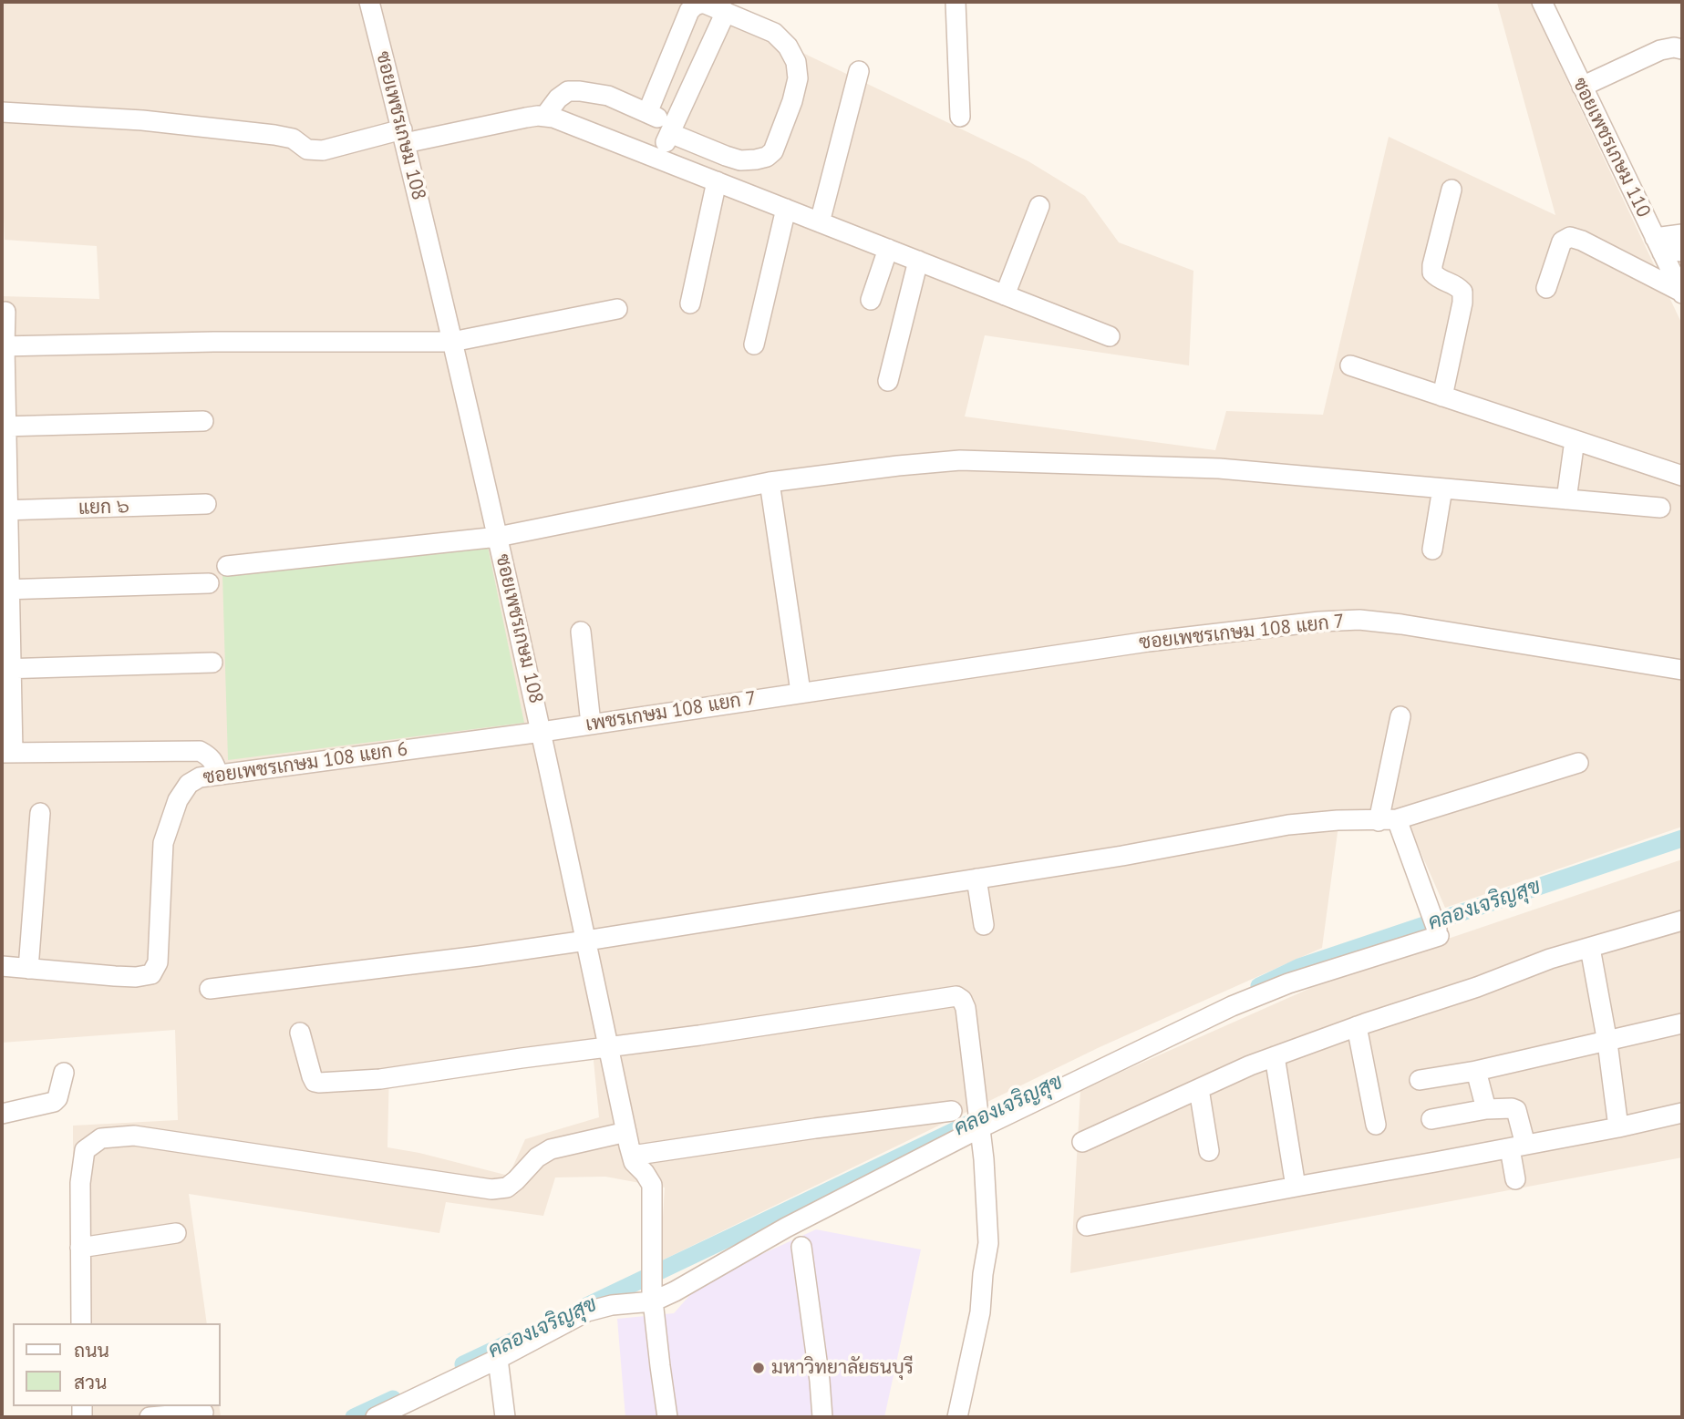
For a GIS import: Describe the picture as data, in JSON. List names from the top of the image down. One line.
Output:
{"streets":{"street":["ซอยเพชรเกษม 108","ซอยเพชรเกษม 110","แยก ๖","ซอยเพชรเกษม 108 แยก 7","เพชรเกษม 108 แยก 7","ซอยเพชรเกษม 108 แยก 6"]},"crossings":[["ซอยเพชรเกษม 108","เพชรเกษม 108 แยก 7"],["ซอยเพชรเกษม 108","ซอยเพชรเกษม 108 แยก 6"],["ซอยเพชรเกษม 108 แยก 7","เพชรเกษม 108 แยก 7"],["เพชรเกษม 108 แยก 7","ซอยเพชรเกษม 108 แยก 6"]],"water":["คลองเจริญสุข"],"places":["มหาวิทยาลัยธนบุรี"],"legend":["ถนน","สวน"]}
